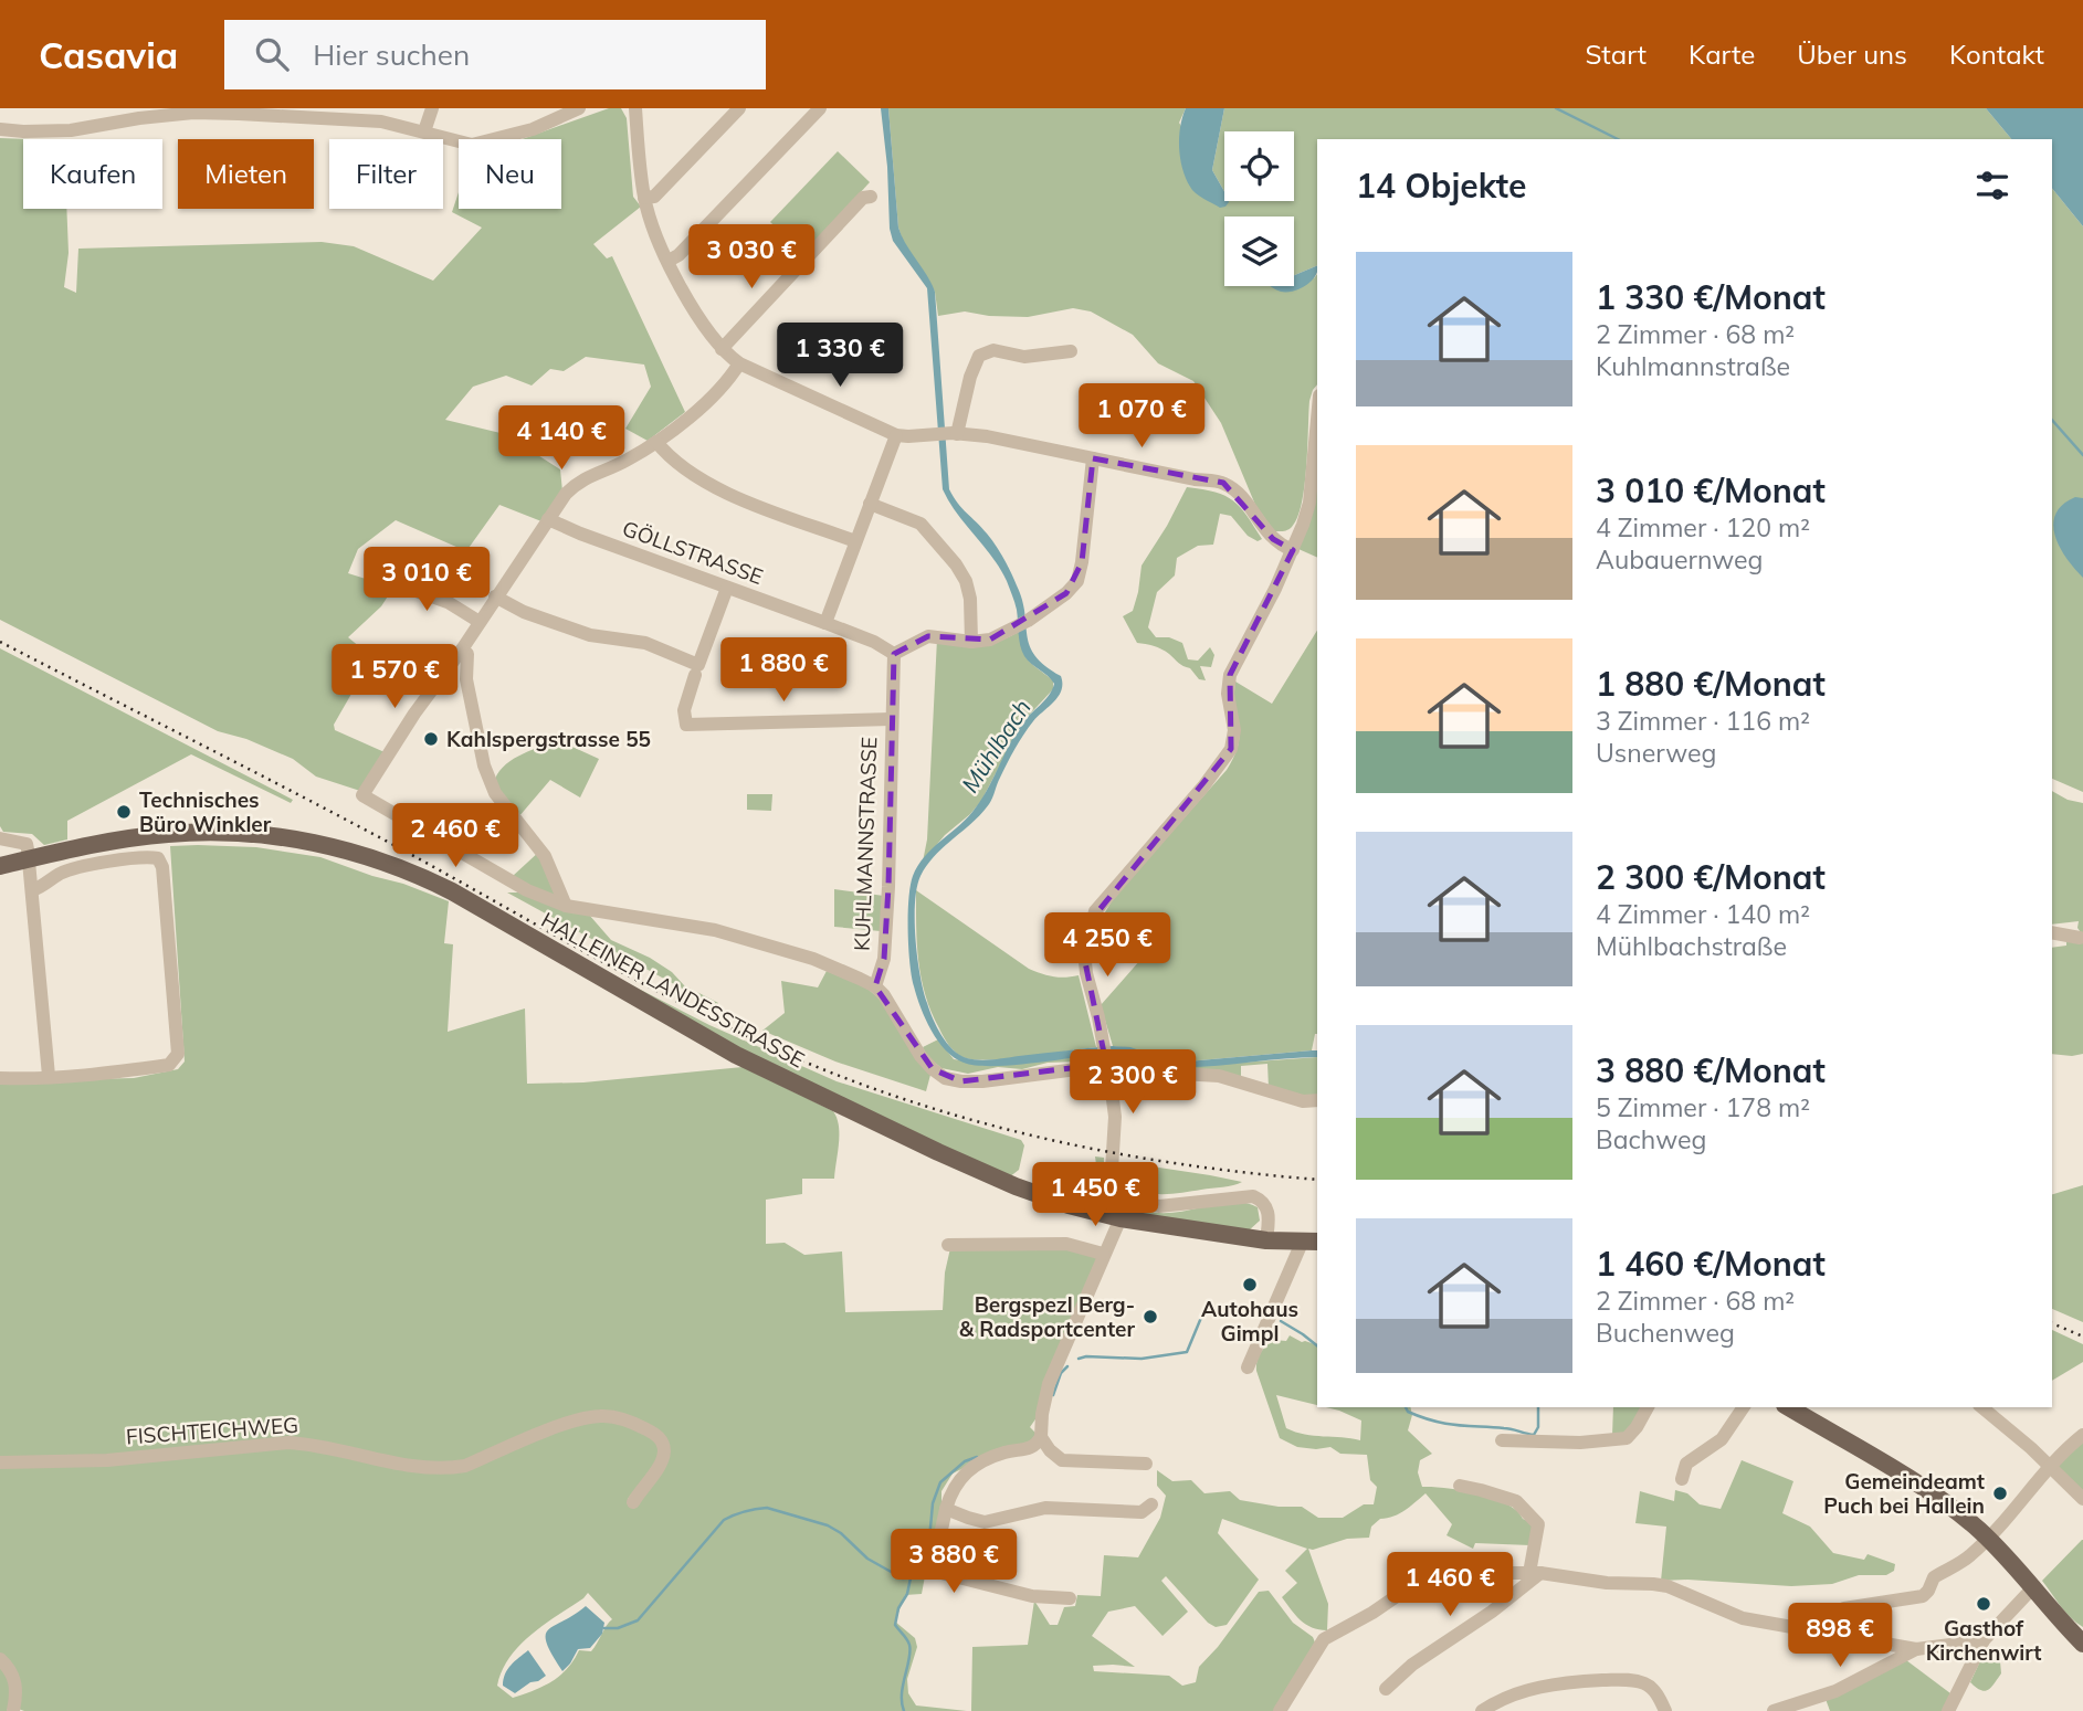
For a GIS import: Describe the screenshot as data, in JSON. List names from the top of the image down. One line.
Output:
{"streets":{"main road":["HALLEINER LANDESSTRASSE"],"street":["GÖLLSTRASSE","KUHLMANNSTRASSE","FISCHTEICHWEG"]},"water":["Mühlbach"],"places":["Kahlspergstrasse 55","Technisches Büro Winkler","Autohaus Gimpl","Bergspezl Berg- & Radsportcenter","Gemeindeamt Puch bei Hallein","Gasthof Kirchenwirt"],"page":{"header":"Casavia","search":"Hier suchen","nav":["Start","Karte","Über uns","Kontakt"],"chip":["Kaufen","Mieten","Filter","Neu"],"heading":"14 Objekte","price":["3 030 €","1 330 €","1 070 €","4 140 €","3 010 €","1 880 €","1 570 €","2 460 €","4 250 €","2 300 €","1 450 €","3 880 €","1 460 €","898 €"],"list":[{"name":"1 330 €/Monat","note":"2 Zimmer · 68 m² · Kuhlmannstraße"},{"name":"3 010 €/Monat","note":"4 Zimmer · 120 m² · Aubauernweg"},{"name":"1 880 €/Monat","note":"3 Zimmer · 116 m² · Usnerweg"},{"name":"2 300 €/Monat","note":"4 Zimmer · 140 m² · Mühlbachstraße"},{"name":"3 880 €/Monat","note":"5 Zimmer · 178 m² · Bachweg"},{"name":"1 460 €/Monat","note":"2 Zimmer · 68 m² · Buchenweg"}]}}
